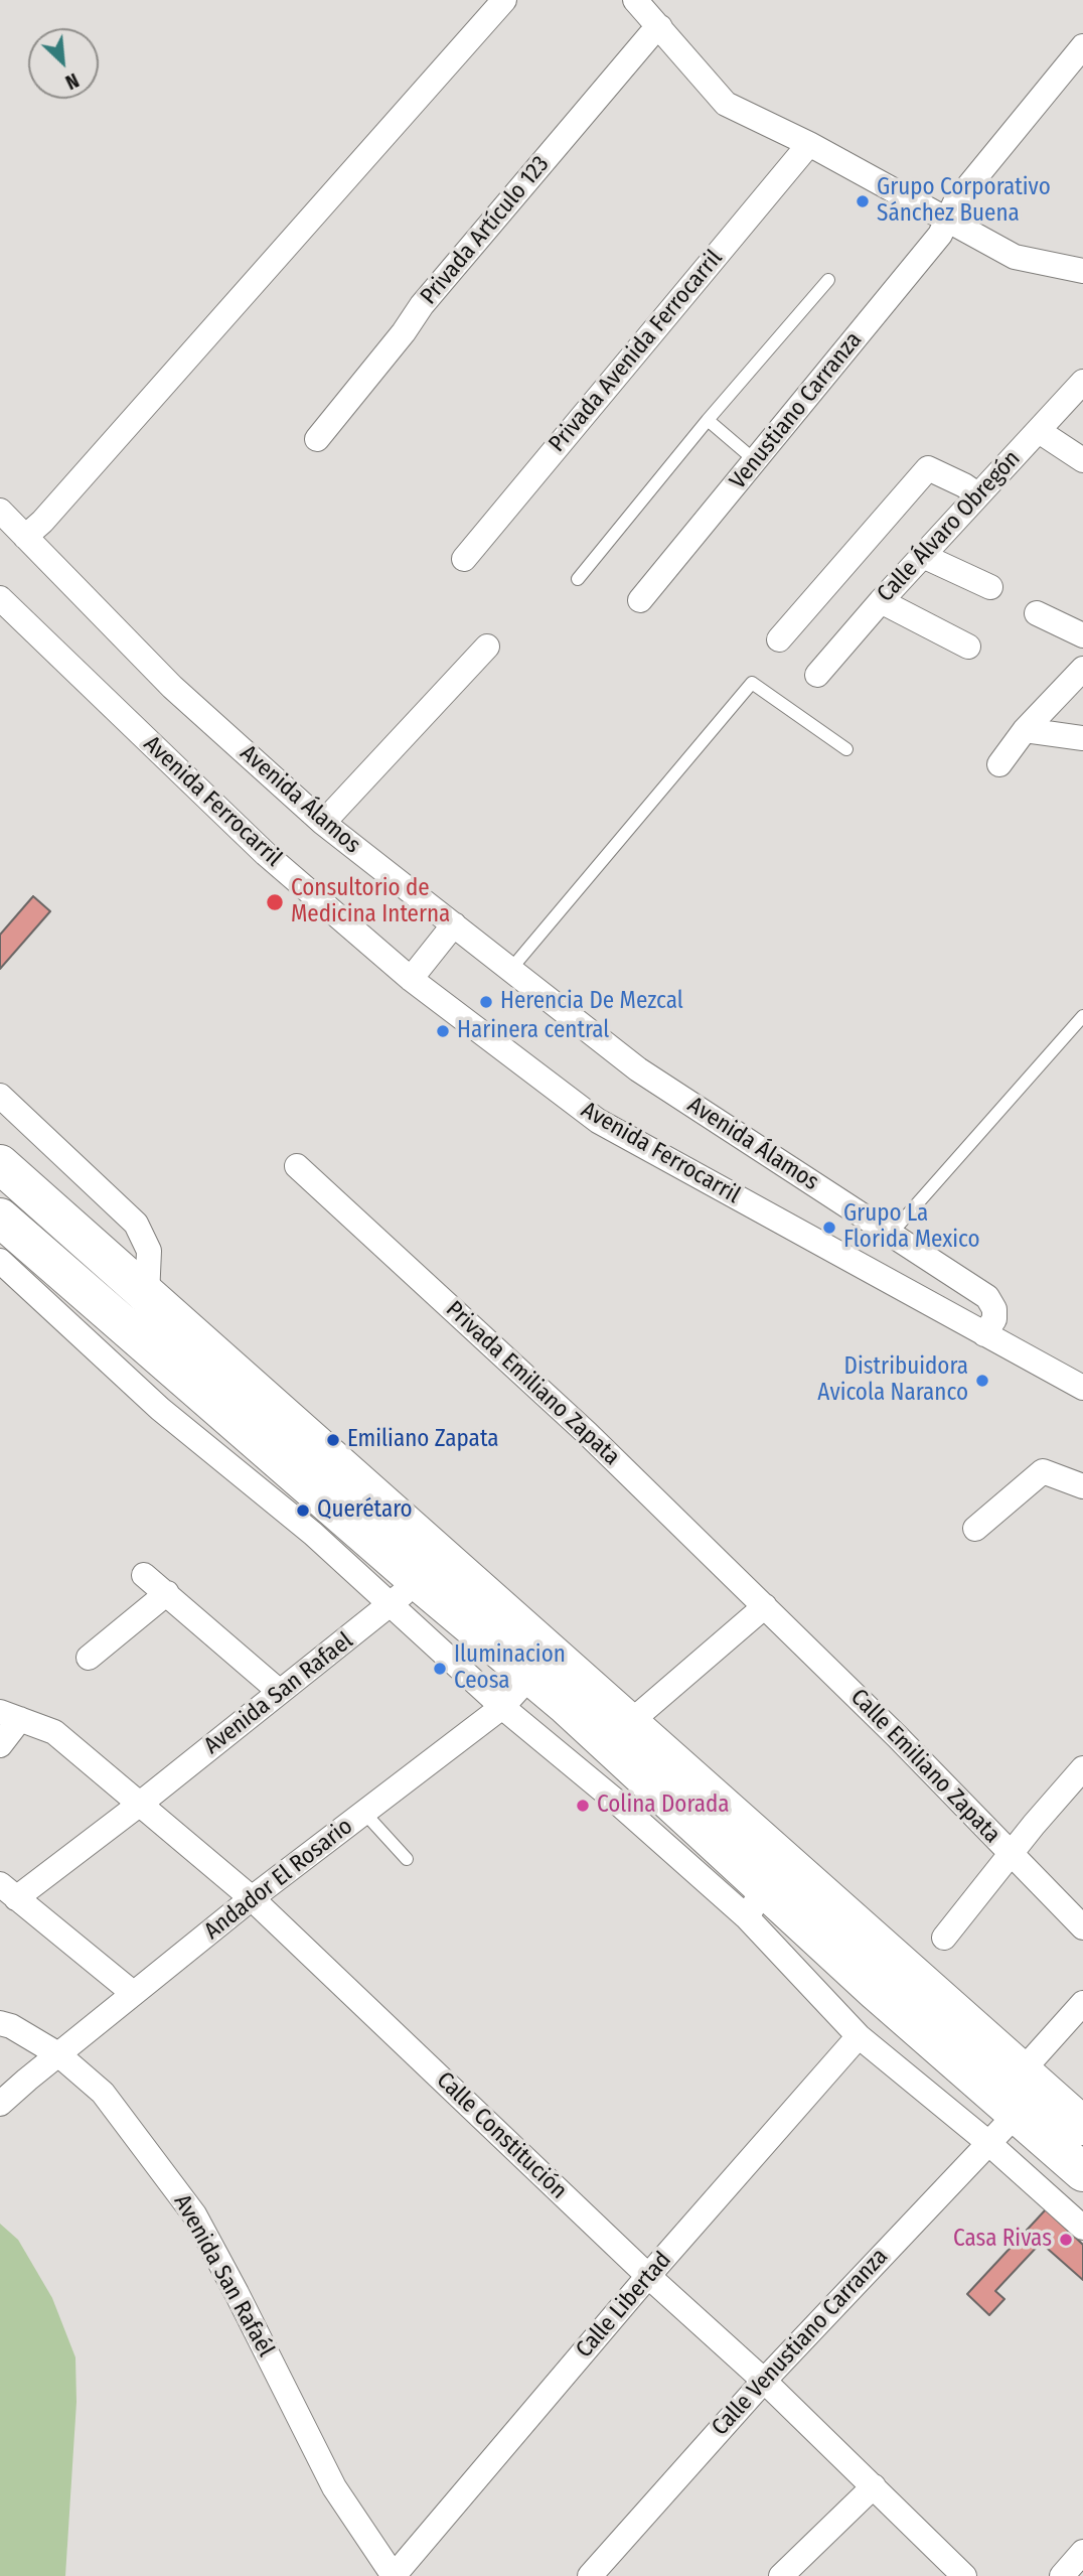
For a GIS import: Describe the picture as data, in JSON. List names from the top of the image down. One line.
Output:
{"streets":{"street":["Privada Artículo 123","Privada Avenida Ferrocarril","Venustiano Carranza","Calle Álvaro Obregón","Avenida Álamos","Avenida Ferrocarril","Privada Emiliano Zapata","Avenida San Rafael","Calle Emiliano Zapata","Andador El Rosario","Calle Constitución","Avenida San Rafaél","Calle Libertad","Calle Venustiano Carranza"]},"crossings":[["Avenida Álamos","Avenida Ferrocarril"],["Privada Emiliano Zapata","Calle Emiliano Zapata"],["Avenida San Rafael","Calle Constitución"],["Andador El Rosario","Calle Constitución"],["Andador El Rosario","Avenida San Rafaél"],["Calle Constitución","Calle Libertad"],["Calle Constitución","Calle Venustiano Carranza"],["Avenida San Rafaél","Calle Libertad"]],"places":["Grupo Corporativo Sánchez Buena","Consultorio de Medicina Interna","Herencia De Mezcal","Harinera central","Grupo La Florida Mexico","Distribuidora Avicola Naranco","Emiliano Zapata","Querétaro","Iluminacion Ceosa","Colina Dorada","Casa Rivas"],"north":"bottom right"}
